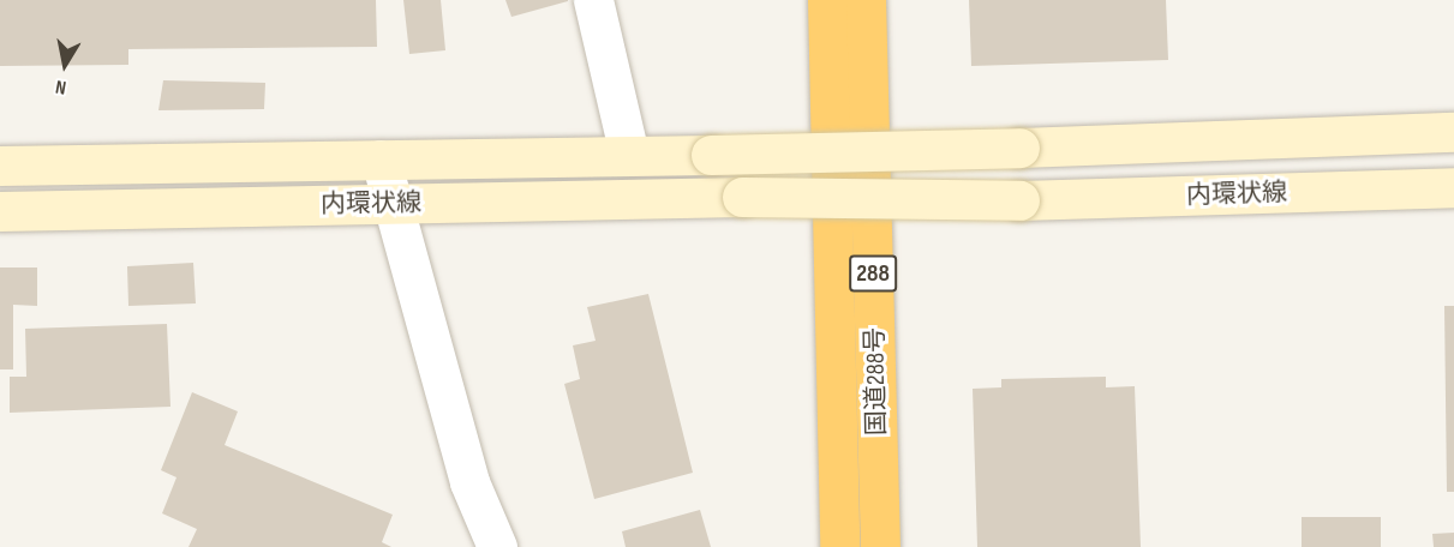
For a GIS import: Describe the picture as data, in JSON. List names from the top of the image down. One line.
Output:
{"streets":{"highway":["288","国道288号"],"street":["内環状線"]},"north":"bottom"}
